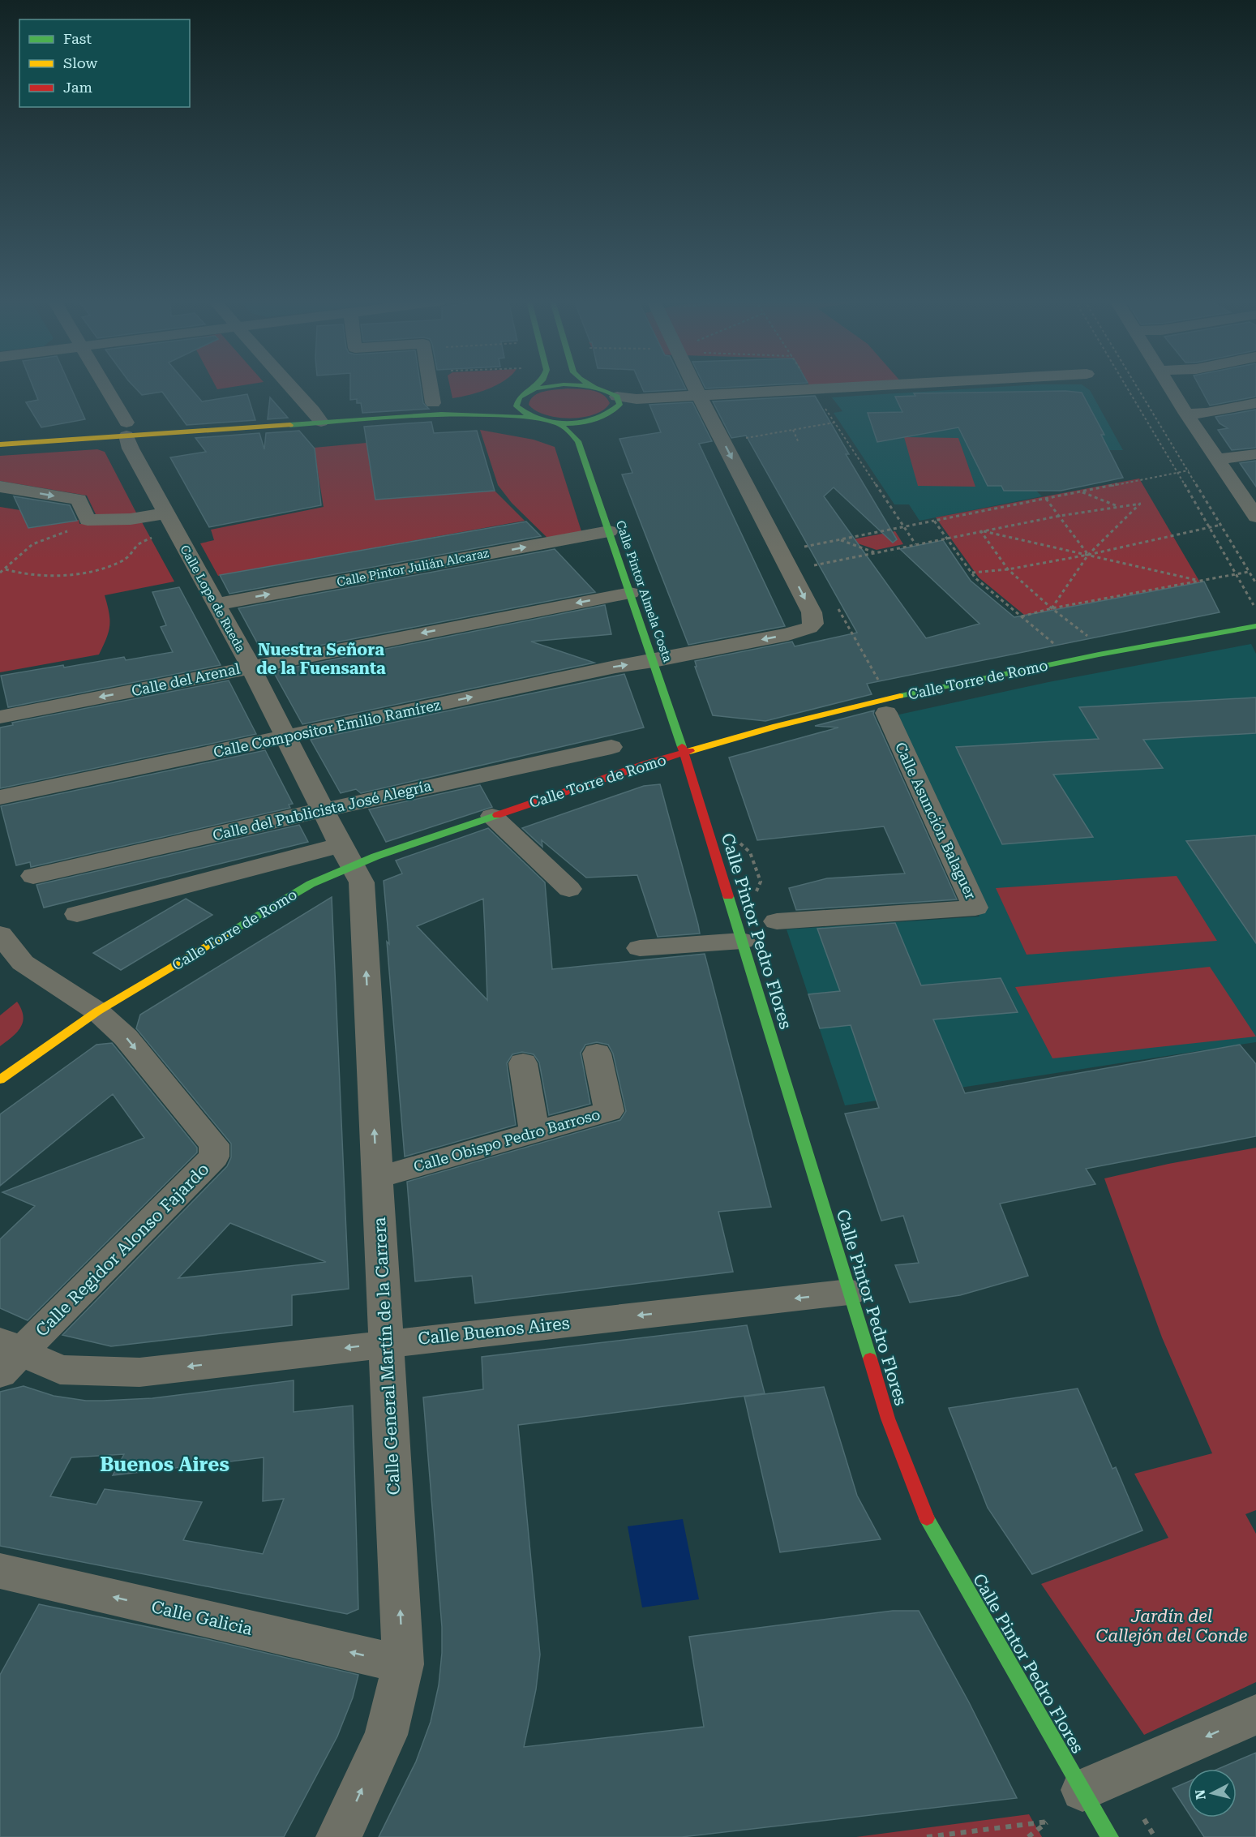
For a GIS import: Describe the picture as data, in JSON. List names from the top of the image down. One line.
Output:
{"streets":{"main road":["Calle Pintor Almela Costa","Calle Torre de Romo","Calle Pintor Pedro Flores"],"street":["Calle Pintor Julián Alcaraz","Calle Lope de Rueda","Calle del Arenal","Calle Compositor Emilio Ramírez","Calle del Publicista José Alegría","Calle Asunción Balaguer","Calle Obispo Pedro Barroso","Calle Regidor Alonso Fajardo","Calle Buenos Aires","Calle General Martín de la Carrera","Calle Galicia"]},"crossings":[["Calle Pintor Julián Alcaraz","Calle Pintor Almela Costa"],["Calle Pintor Julián Alcaraz","Calle Lope de Rueda"],["Calle Pintor Almela Costa","Calle del Arenal"],["Calle Pintor Almela Costa","Calle Torre de Romo"],["Calle Pintor Almela Costa","Calle Compositor Emilio Ramírez"],["Calle Pintor Almela Costa","Calle Pintor Pedro Flores"],["Calle Lope de Rueda","Calle del Arenal"],["Calle Lope de Rueda","Calle Torre de Romo"],["Calle Lope de Rueda","Calle Compositor Emilio Ramírez"],["Calle Lope de Rueda","Calle del Publicista José Alegría"],["Calle Lope de Rueda","Calle General Martín de la Carrera"],["Calle Torre de Romo","Calle Pintor Pedro Flores"],["Calle Torre de Romo","Calle Regidor Alonso Fajardo"],["Calle Torre de Romo","Calle General Martín de la Carrera"],["Calle Pintor Pedro Flores","Calle Buenos Aires"],["Calle Obispo Pedro Barroso","Calle General Martín de la Carrera"],["Calle Regidor Alonso Fajardo","Calle Buenos Aires"],["Calle Buenos Aires","Calle General Martín de la Carrera"],["Calle General Martín de la Carrera","Calle Galicia"]],"one_way":["Calle Pintor Julián Alcaraz","Calle del Arenal","Calle Buenos Aires","Calle General Martín de la Carrera","Calle Galicia"],"districts":["Nuestra Señora de la Fuensanta","Buenos Aires"],"parks":["Jardín del Callejón del Conde"],"legend":["Fast","Slow","Jam"],"north":"left"}
